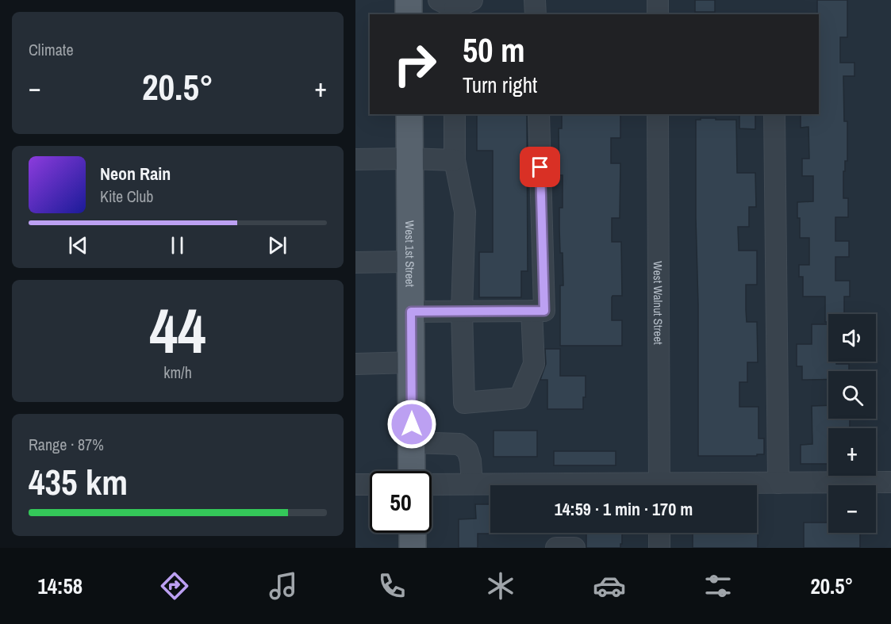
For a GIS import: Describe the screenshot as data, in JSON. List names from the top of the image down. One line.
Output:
{"streets":{"main road":["West 1st Street"],"street":["West Walnut Street"]},"page":{"tile":["Climate",["44","km/h"],["Range · 87%","435 km"]],"turn":["50 m","Turn right"],"heat":["−","20.5°","+"],"song":["Neon Rain","Kite Club"],"map_buttons":["+","−"],"limit":"50","trip":"14:59 · 1 min · 170 m","tabs":["14:58","20.5°"]}}
